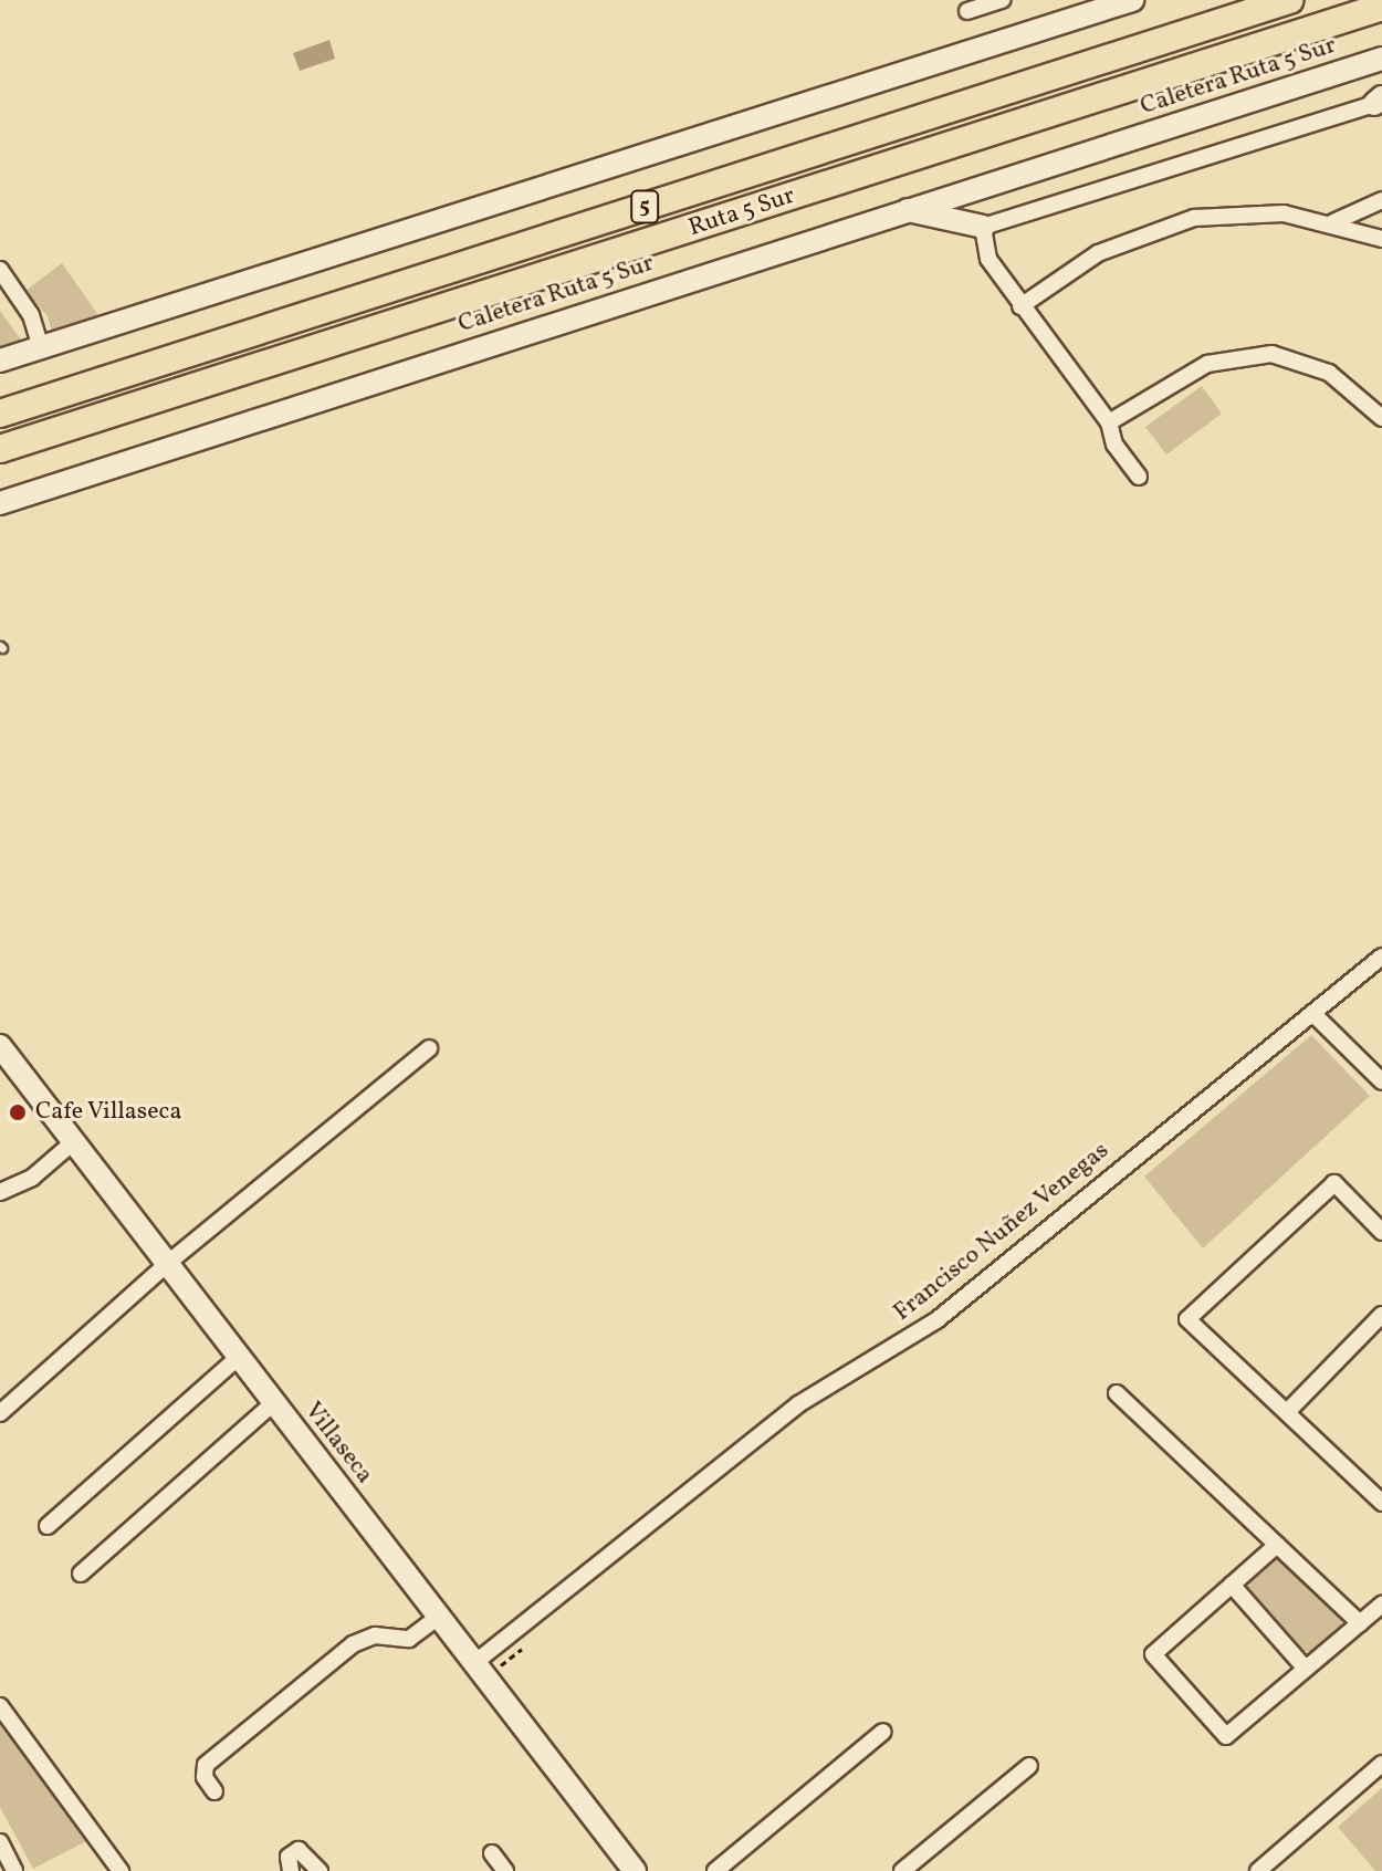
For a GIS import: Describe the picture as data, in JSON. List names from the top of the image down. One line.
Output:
{"streets":{"highway":["5","Ruta 5 Sur"],"main road":["Caletera Ruta 5 Sur","Villaseca"],"street":["Francisco Nuñez Venegas"]},"crossings":[["Francisco Nuñez Venegas","Villaseca"]],"places":["Cafe Villaseca"]}
